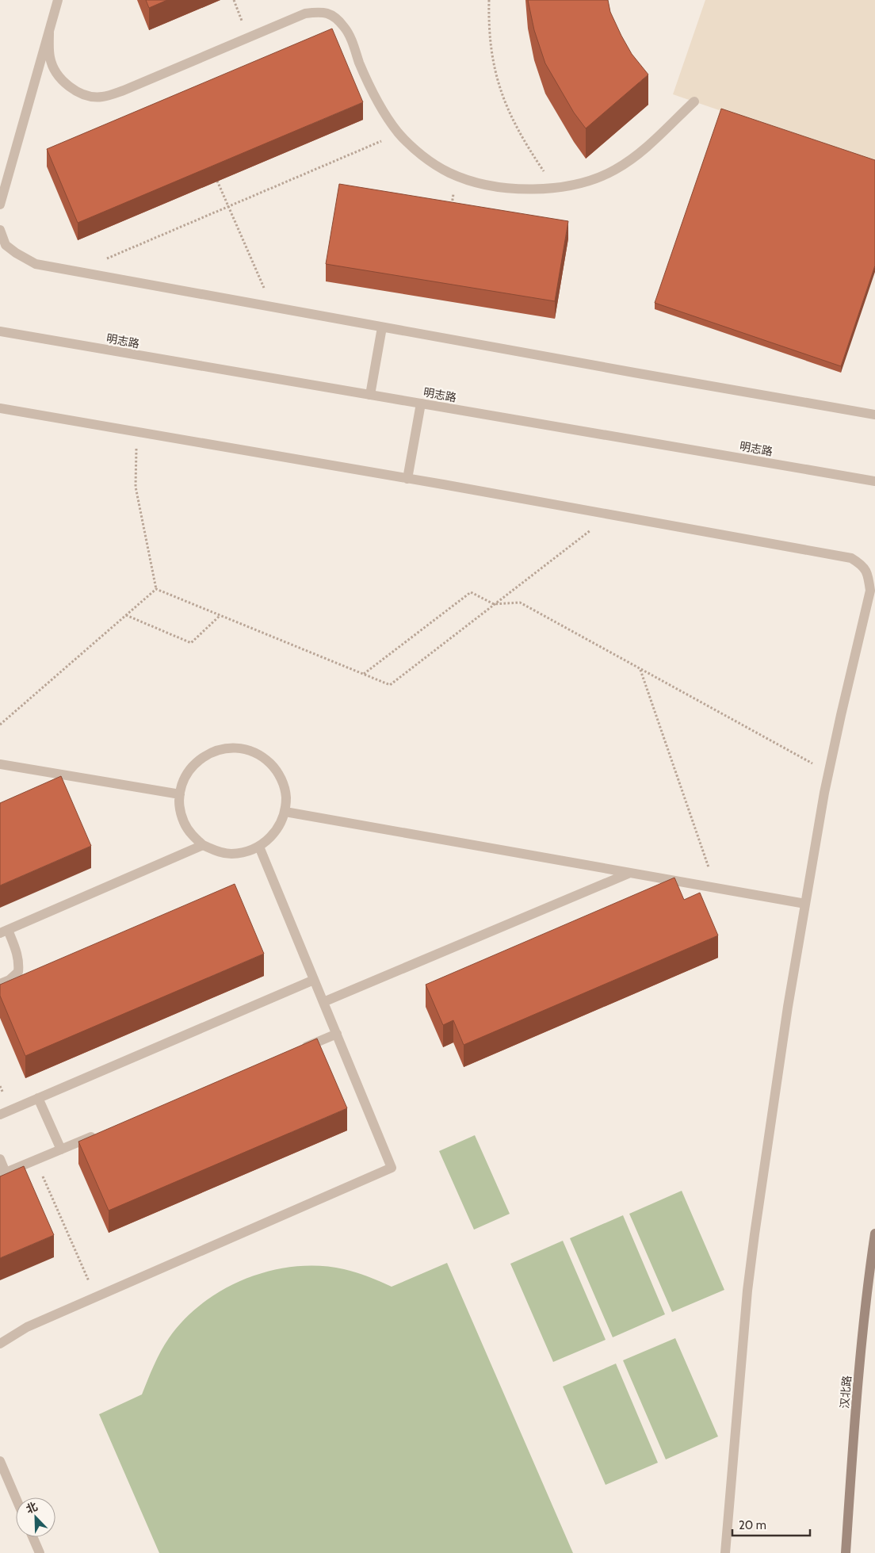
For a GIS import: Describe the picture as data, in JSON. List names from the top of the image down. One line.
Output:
{"streets":{"main road":["汉北路"],"street":["明志路"]},"scale_bar":"20 m","north":"top left"}
